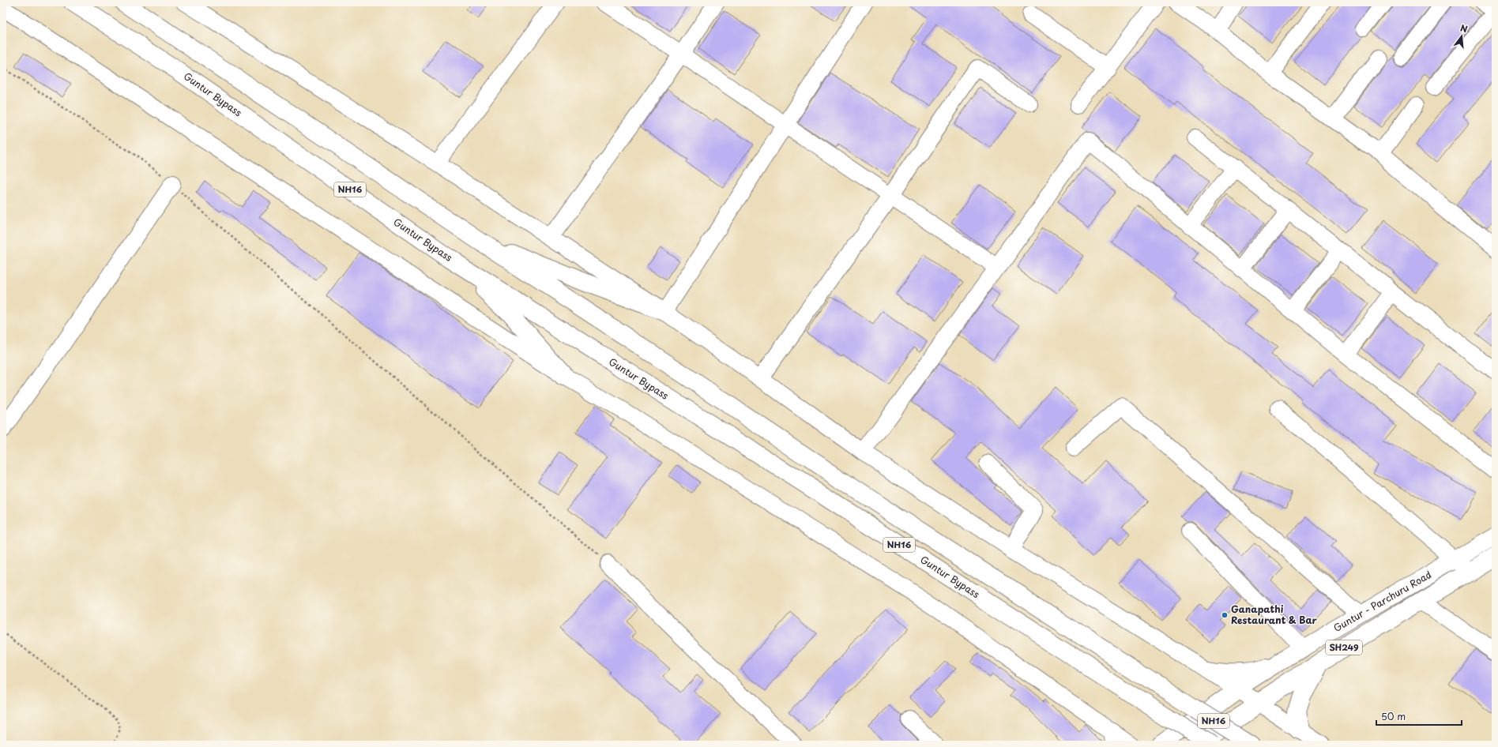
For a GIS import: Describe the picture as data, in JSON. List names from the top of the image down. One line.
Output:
{"streets":{"main road":["Guntur Bypass","NH16","Guntur - Parchuru Road","SH249"]},"places":["Ganapathi Restaurant & Bar"],"scale_bar":"50 m","north":"top"}
